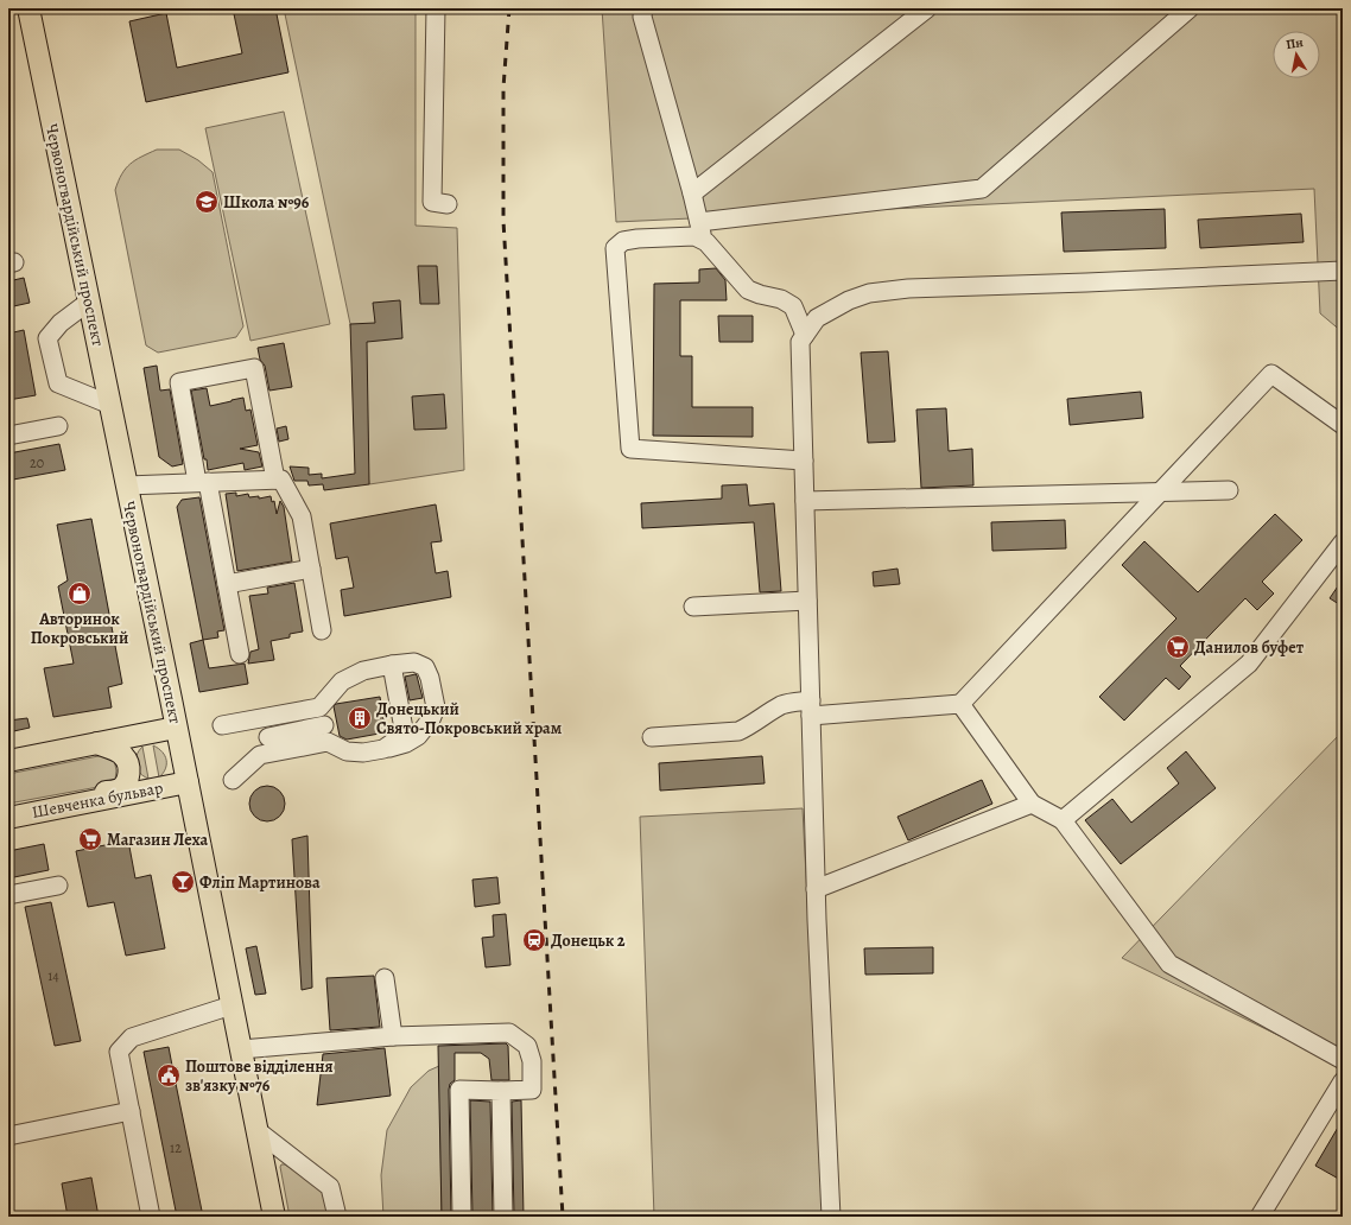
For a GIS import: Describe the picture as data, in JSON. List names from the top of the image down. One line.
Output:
{"streets":{"main road":["Червоногвардійський проспект","Шевченка бульвар"]},"crossings":[["Червоногвардійський проспект","Шевченка бульвар"]],"places":{"school or university":["Школа №96"],"shop":["Авторинок Покровський"],"supermarket":["Данилов буфет","Магазин Леха"],"building":["Донецький Свято-Покровський храм"],"bar":["Фліп Мартинова"],"station":["Донецьк 2"],"public building":["Поштове відділення зв'язку №76"]},"house_numbers":["20","14","12"],"north":"top"}
